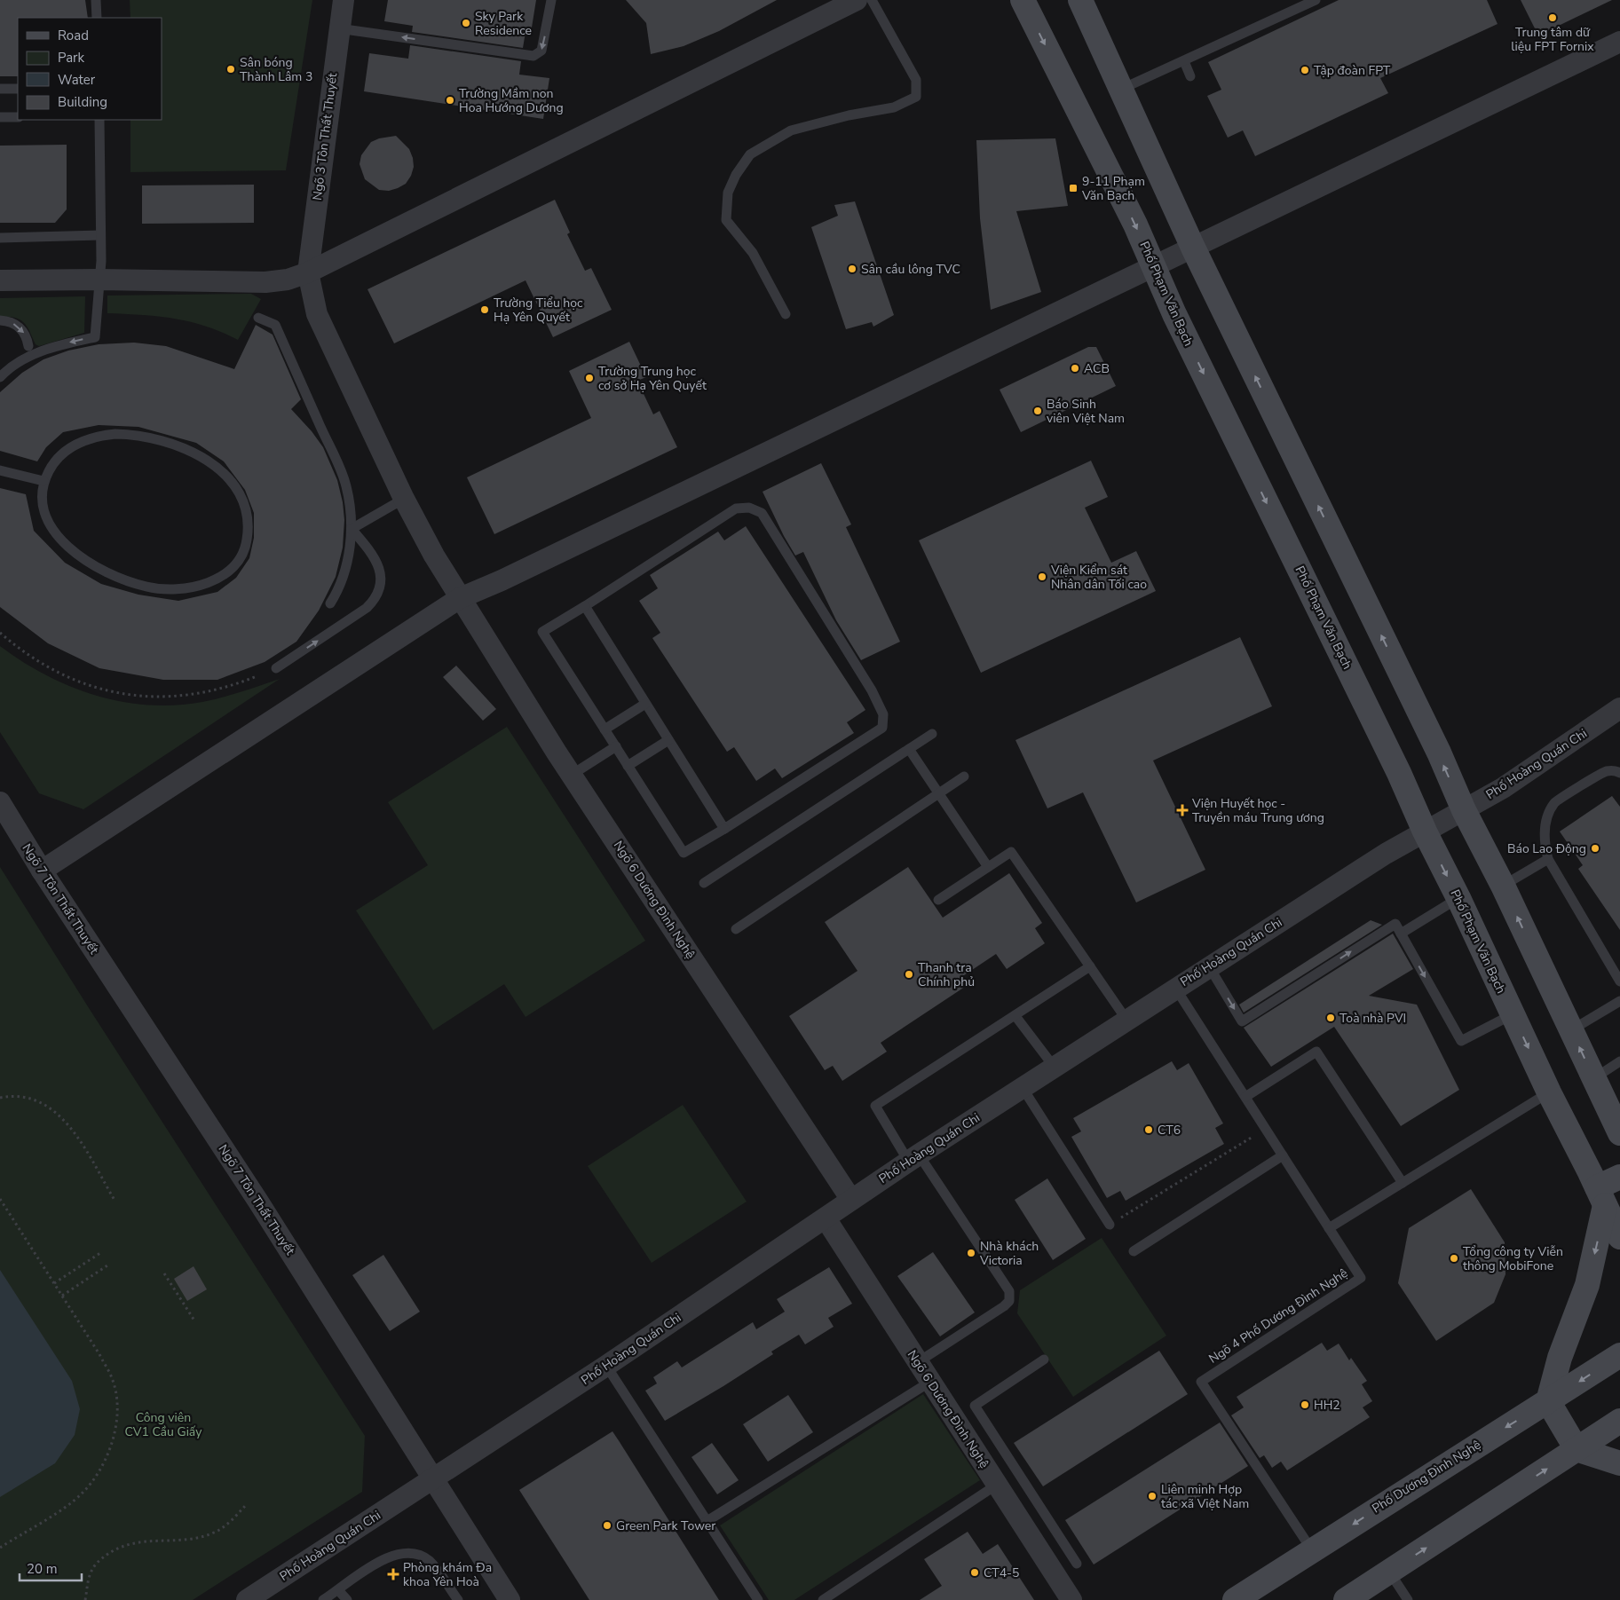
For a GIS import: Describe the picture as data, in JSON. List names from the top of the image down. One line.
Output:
{"streets":{"main road":["Phố Phạm Văn Bạch","Phố Dương Đình Nghệ"],"street":["Ngõ 3 Tôn Thất Thuyết","Phố Hoàng Quán Chi","Ngõ 7 Tôn Thất Thuyết","Ngõ 6 Dương Đình Nghệ"],"lane":["Ngõ 4 Phố Dương Đình Nghệ"]},"crossings":[["Ngõ 3 Tôn Thất Thuyết","Ngõ 6 Dương Đình Nghệ"],["Phố Phạm Văn Bạch","Phố Hoàng Quán Chi"],["Phố Hoàng Quán Chi","Ngõ 7 Tôn Thất Thuyết"],["Phố Hoàng Quán Chi","Ngõ 6 Dương Đình Nghệ"],["Phố Hoàng Quán Chi","Ngõ 4 Phố Dương Đình Nghệ"],["Ngõ 4 Phố Dương Đình Nghệ","Phố Dương Đình Nghệ"]],"parks":["Công viên CV1 Cầu Giấy"],"places":{"other":["Trung tâm dữ liệu FPT Fornix","Sky Park Residence","Sân bóng Thành Lâm 3","Tập đoàn FPT","Trường Mầm non Hoa Hướng Dương","Sân cầu lông TVC","Trường Tiểu học Hạ Yên Quyết","ACB","Trường Trung học cơ sở Hạ Yên Quyết","Báo Sinh viên Việt Nam","Viện Kiểm sát Nhân dân Tối cao","Báo Lao Động","Thanh tra Chính phủ","Toà nhà PVI","CT6","Nhà khách Victoria","Tổng công ty Viễn thông MobiFone","HH2","Liên minh Hợp tác xã Việt Nam","Green Park Tower","CT4-5"],"transit":["9-11 Phạm Văn Bạch"],"health":["Viện Huyết học - Truyền máu Trung ương","Phòng khám Đa khoa Yên Hoà"]},"legend":["Road","Park","Water","Building"],"scale_bar":"20 m"}
